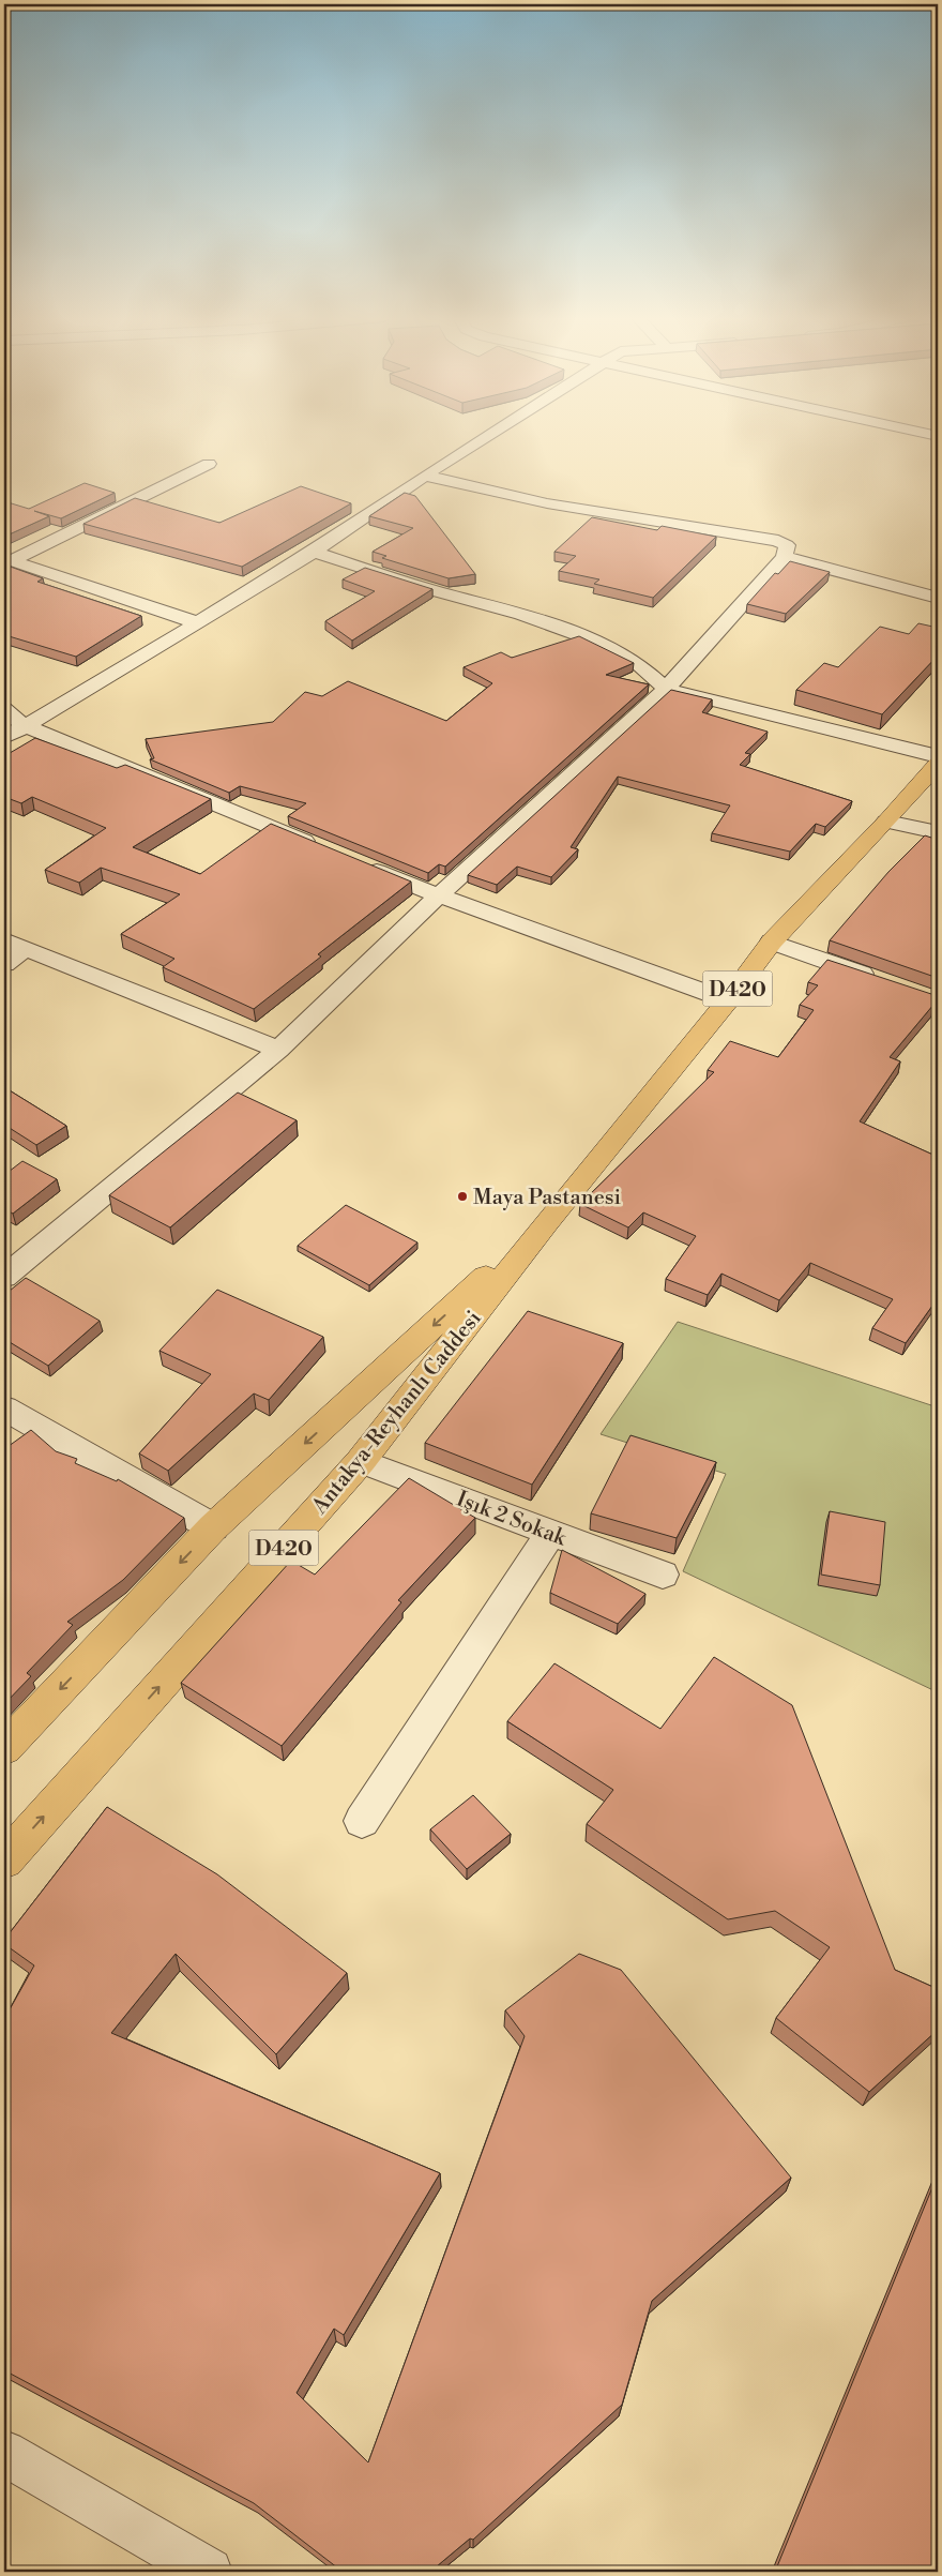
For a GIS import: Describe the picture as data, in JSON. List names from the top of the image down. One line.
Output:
{"streets":{"main road":["D420","Antakya-Reyhanlı Caddesi"],"street":["Işık 2 Sokak"]},"crossings":[["Antakya-Reyhanlı Caddesi","Işık 2 Sokak"]],"places":["Maya Pastanesi"]}
